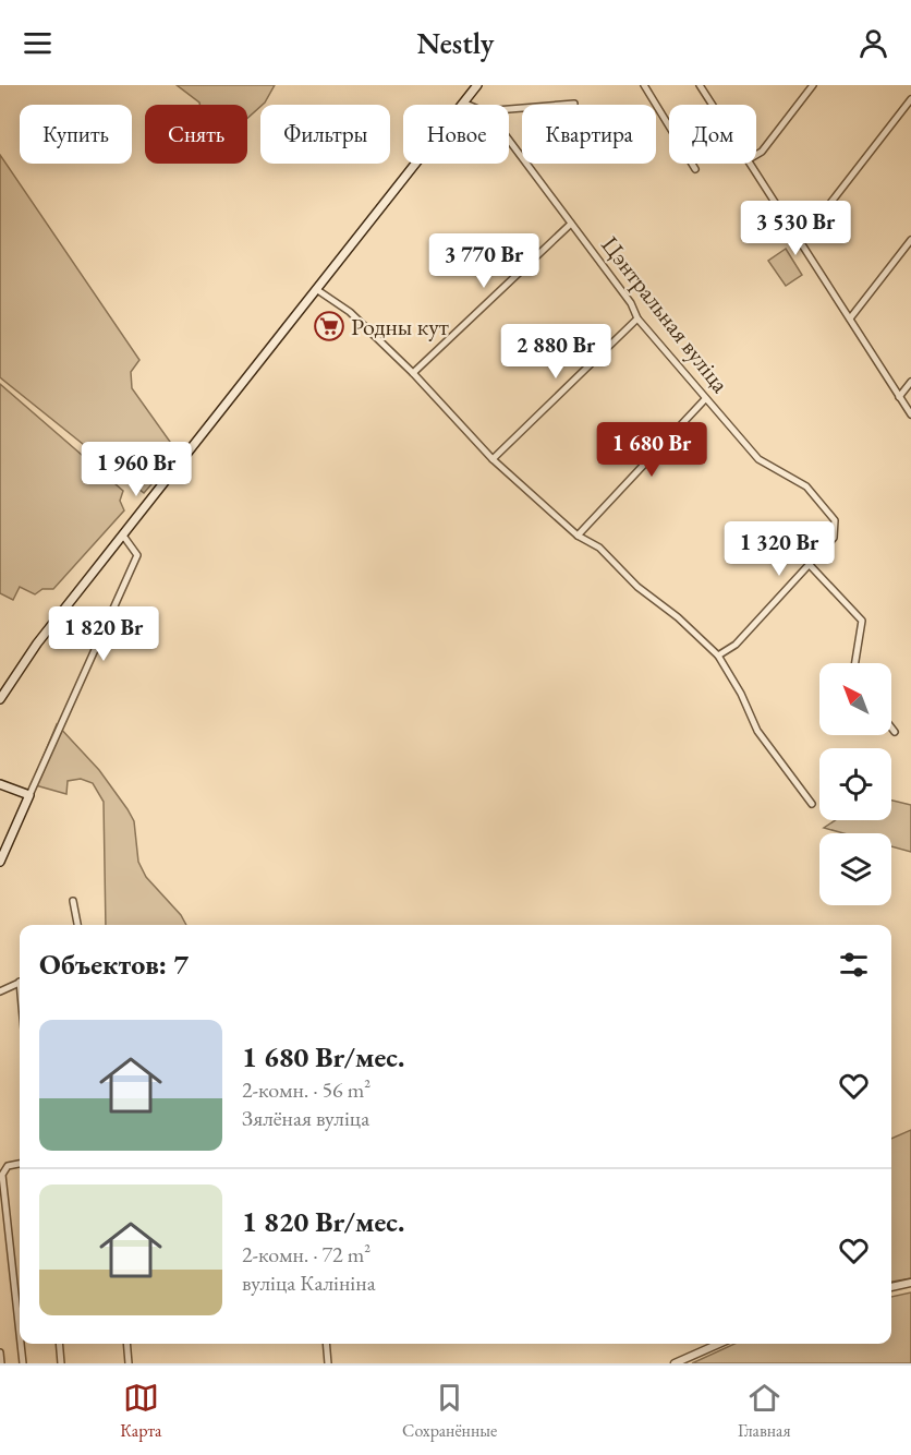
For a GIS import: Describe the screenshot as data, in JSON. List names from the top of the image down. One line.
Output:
{"streets":{"street":["Цэнтральная вуліца"]},"places":{"supermarket":["Родны кут"]},"north":"top left","page":{"header":"Nestly","chip":["Купить","Снять","Фильтры","Новое","Квартира","Дом"],"price":["3 530 Br","3 770 Br","2 880 Br","1 680 Br","1 960 Br","1 320 Br","1 820 Br"],"heading":"Объектов: 7","list":[{"name":"1 680 Br/мес.","note":"2-комн. · 56 m² · Зялёная вуліца"},{"name":"1 820 Br/мес.","note":"2-комн. · 72 m² · вуліца Калініна"}],"tabs":["Карта","Сохранённые","Главная"]}}
